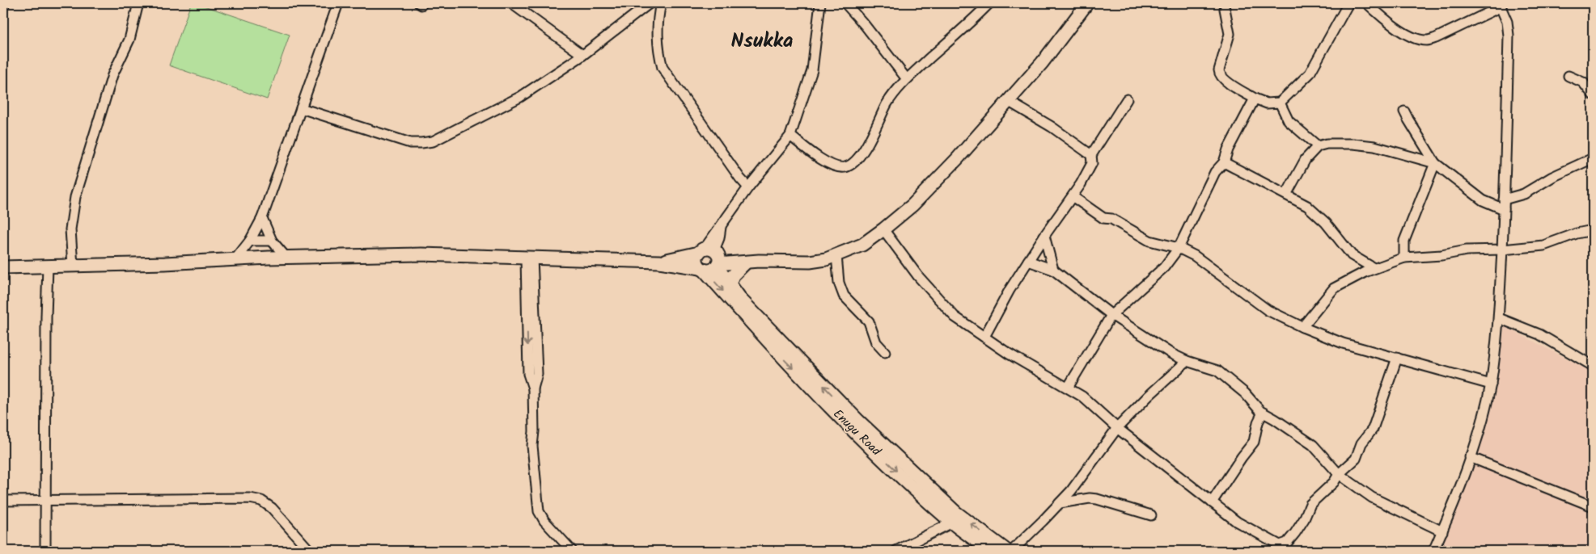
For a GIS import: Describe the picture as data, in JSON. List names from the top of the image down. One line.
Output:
{"streets":{"main road":["Enugu Road"]},"districts":["Nsukka"]}
